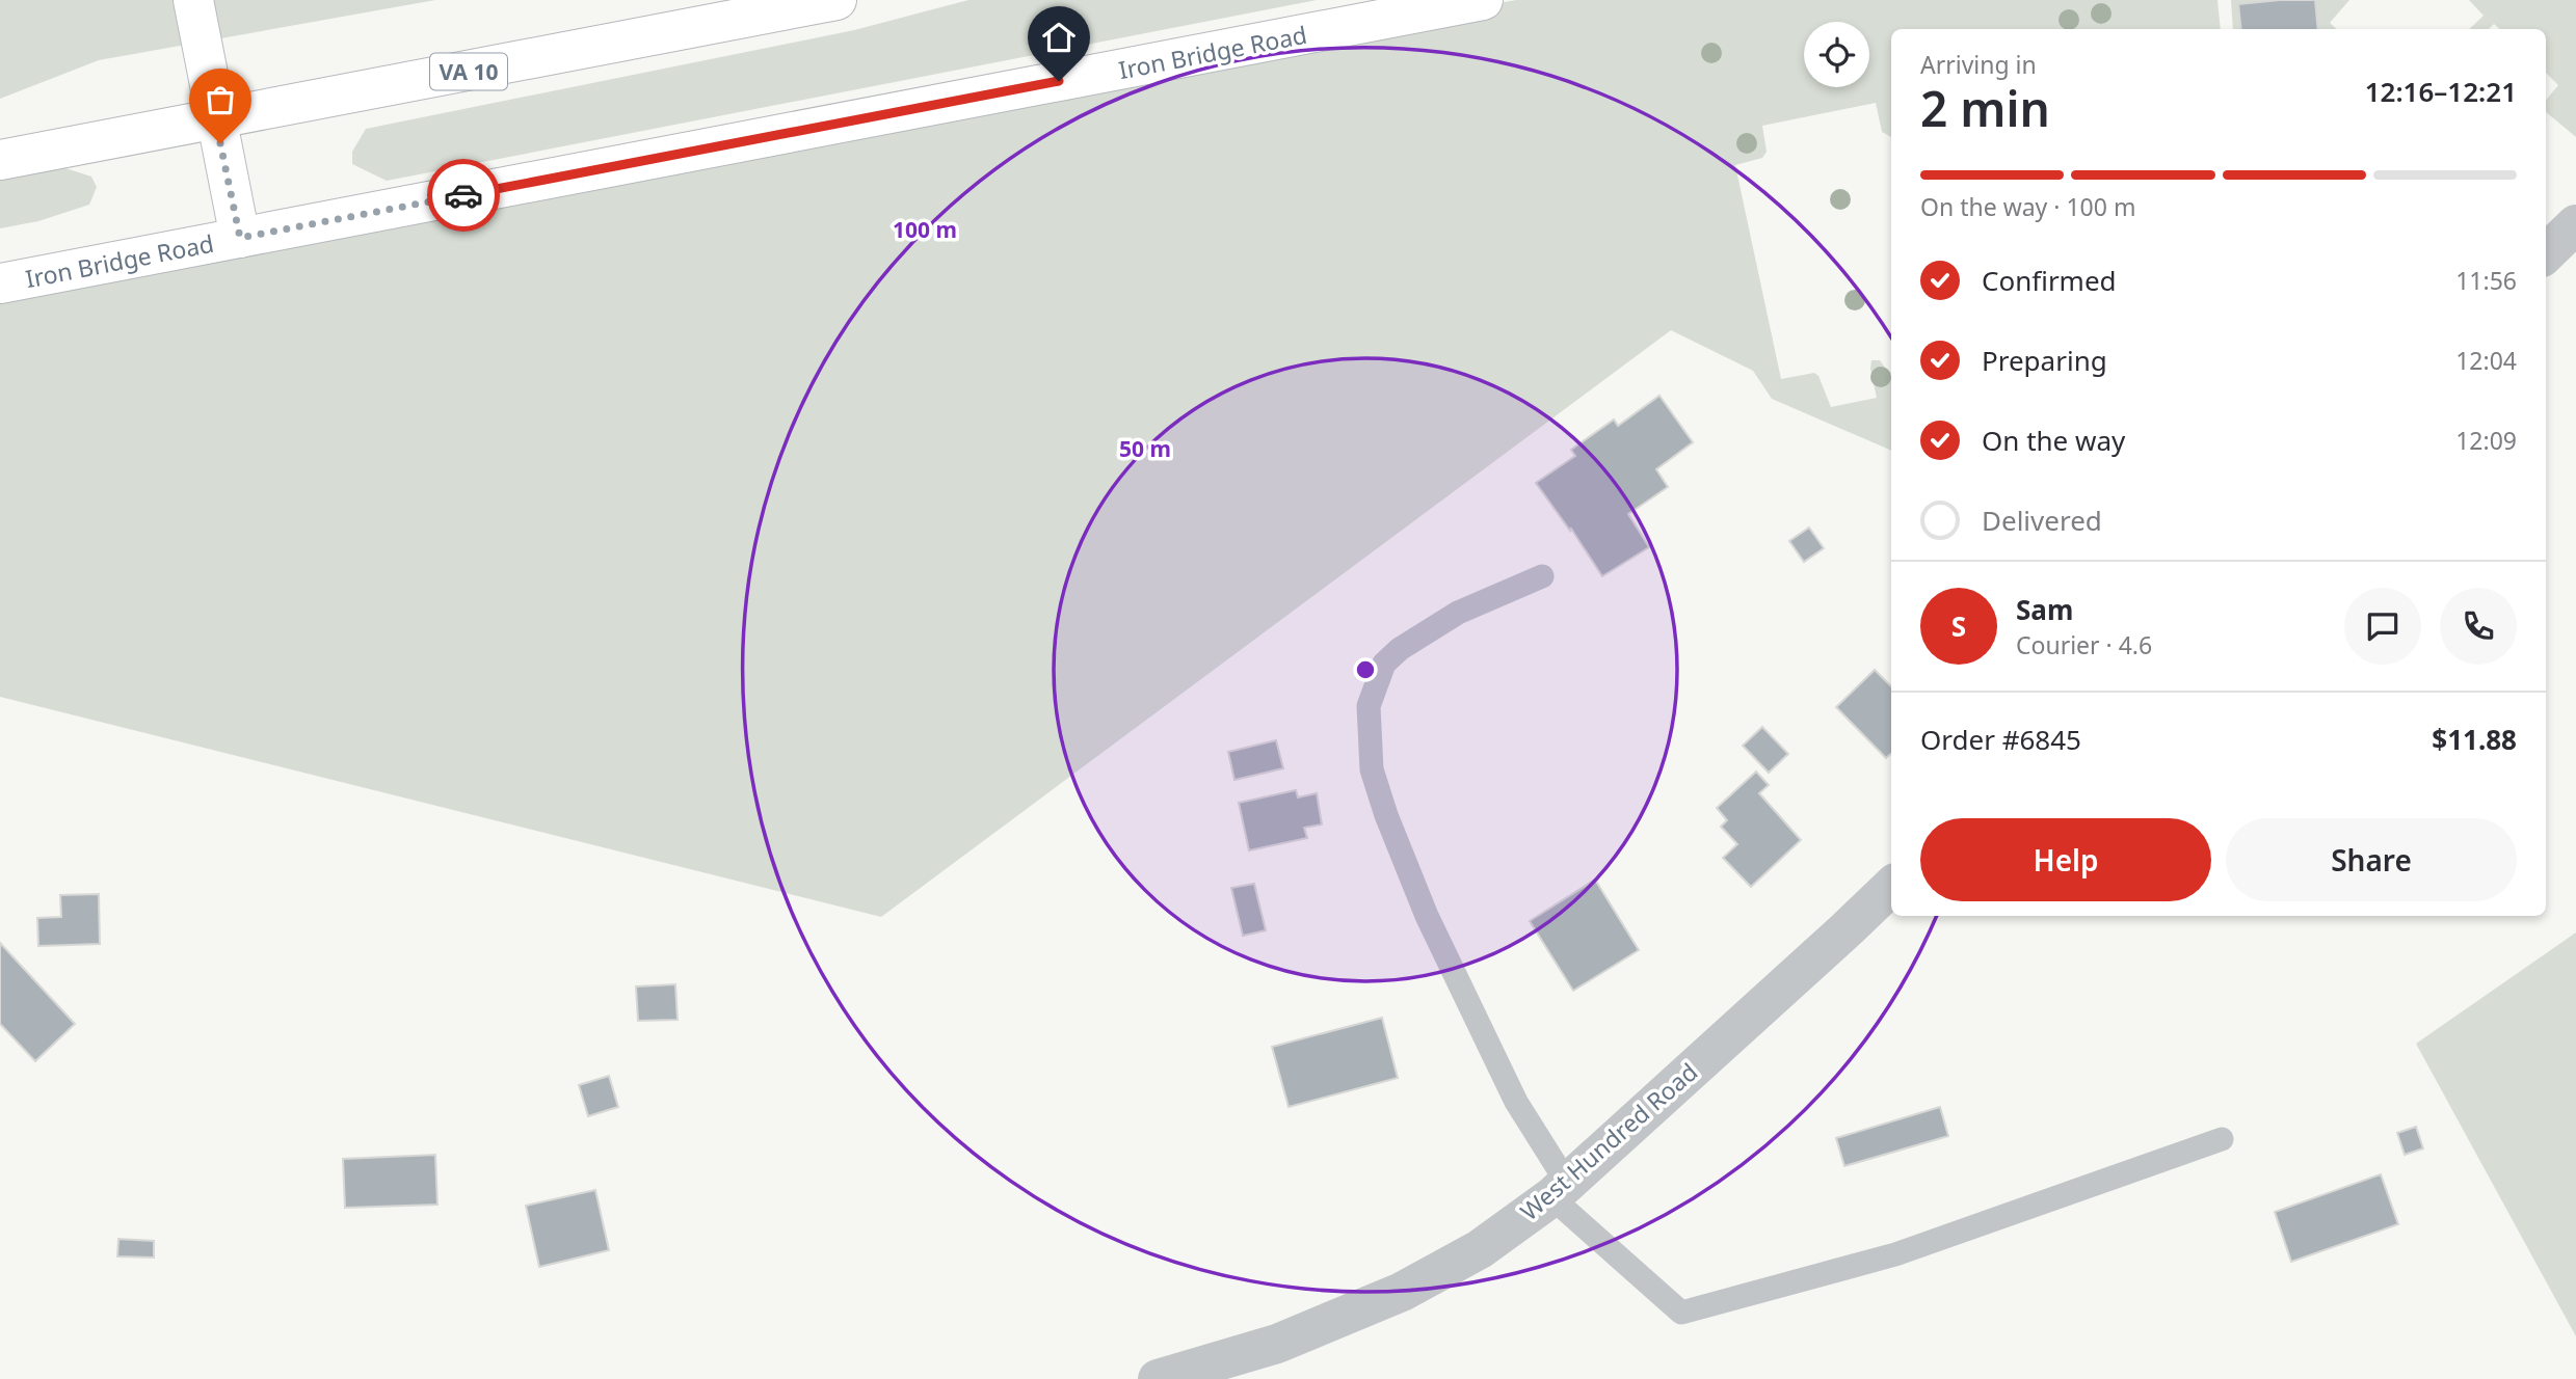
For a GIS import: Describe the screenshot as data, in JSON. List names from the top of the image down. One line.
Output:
{"streets":{"main road":["Iron Bridge Road","VA 10"],"street":["West Hundred Road"]},"page":{"heading":["2 min","Arriving in","12:16–12:21"],"panel":["Sam","Courier · 4.6","Order #6845","$11.88"],"bar":"On the way · 100 m","list":[["Confirmed","11:56"],["Preparing","12:04"],["On the way","12:09"],"Delivered"],"round":"S","buttons":["Help","Share"]},"rings":["100 m","50 m"]}
